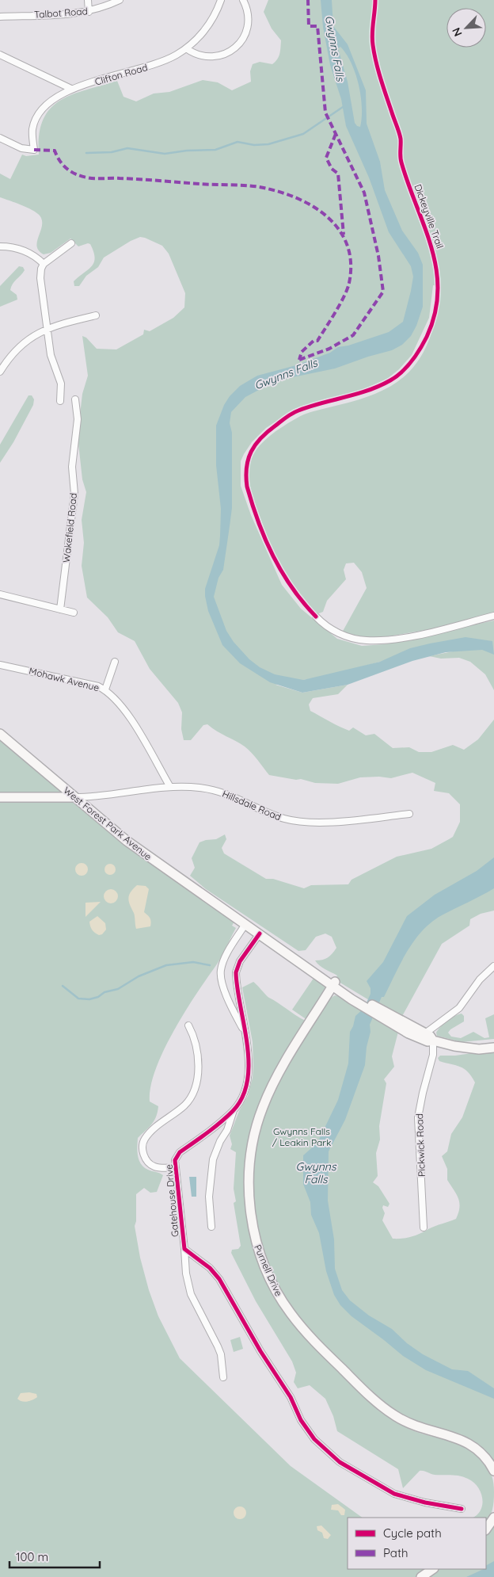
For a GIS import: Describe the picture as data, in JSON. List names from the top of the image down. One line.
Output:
{"streets":{"main road":["Hillsdale Road","West Forest Park Avenue","Purnell Drive"],"street":["Talbot Road","Clifton Road","Wakefield Road","Mohawk Avenue","Pickwick Road","Gatehouse Drive"],"cycle path":["Dickeyville Trail"]},"crossings":[["Mohawk Avenue","Hillsdale Road"],["Hillsdale Road","West Forest Park Avenue"],["West Forest Park Avenue","Gatehouse Drive"],["West Forest Park Avenue","Purnell Drive"]],"water":["Gwynns Falls"],"parks":["Gwynns Falls / Leakin Park"],"legend":["Cycle path","Path"],"scale_bar":"100 m","north":"bottom left"}
